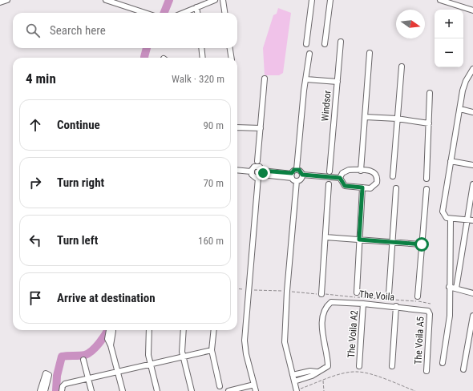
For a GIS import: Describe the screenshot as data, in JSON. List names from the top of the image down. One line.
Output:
{"streets":{"street":["Windsor","The Voila","The Voila A2","The Voila A5"]},"crossings":[["The Voila","The Voila A2"],["The Voila","The Voila A5"]],"north":"right","page":{"map_buttons":["+","−"],"search":"Search here","heading":["4 min","Walk · 320 m"],"list":[["Continue","90 m"],["Turn right","70 m"],["Turn left","160 m"],"Arrive at destination"]}}
